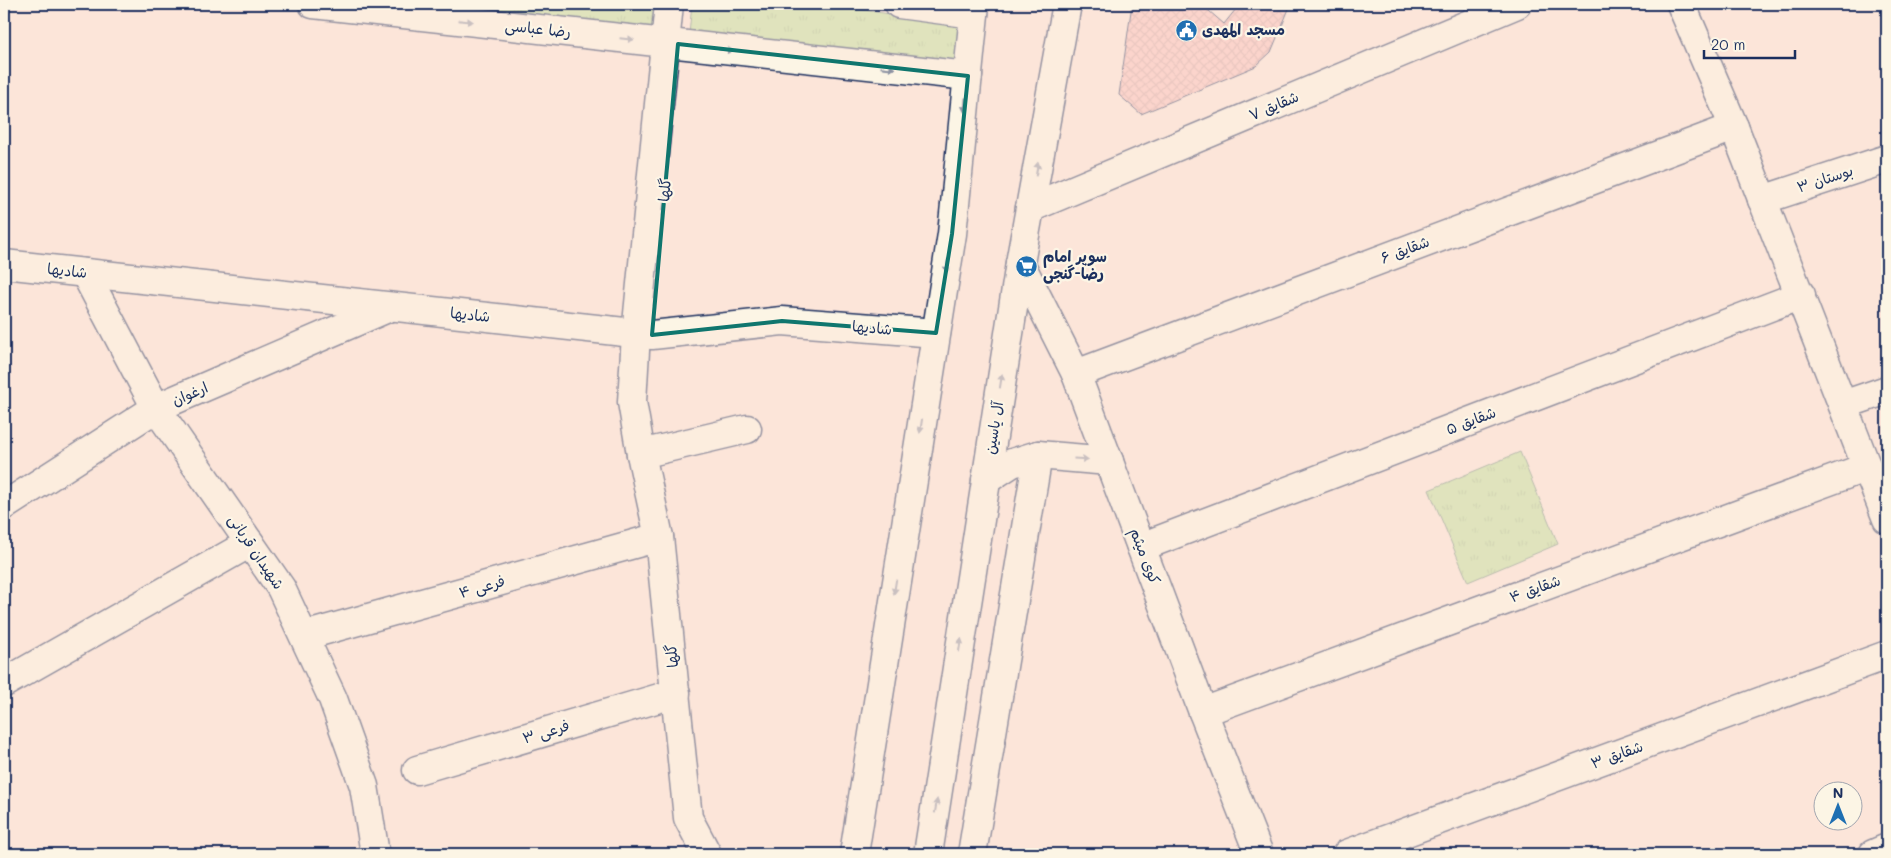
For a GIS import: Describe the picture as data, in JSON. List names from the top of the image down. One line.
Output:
{"streets":{"street":["رضا عباسی","شقایق ۷","بوستان ۳","گلها","شقایق ۶","شادیها","ارغوان","شقایق ۵","آل یاسین","شهیدان قربانی","کوی میثم","فرعی ۴","شقایق ۴","فرعی ۳","شقایق ۳"]},"crossings":[["رضا عباسی","گلها"],["شقایق ۷","آل یاسین"],["گلها","شادیها"],["گلها","فرعی ۴"],["گلها","فرعی ۳"],["شقایق ۶","کوی میثم"],["شادیها","ارغوان"],["شادیها","شهیدان قربانی"],["ارغوان","شهیدان قربانی"],["شقایق ۵","کوی میثم"],["آل یاسین","کوی میثم"],["شهیدان قربانی","فرعی ۴"],["کوی میثم","شقایق ۴"]],"one_way":["رضا عباسی"],"places":{"public building":["مسجد المهدی"],"supermarket":["سوپر امام رضا-گنجی"]},"scale_bar":"20 m","north":"top"}
